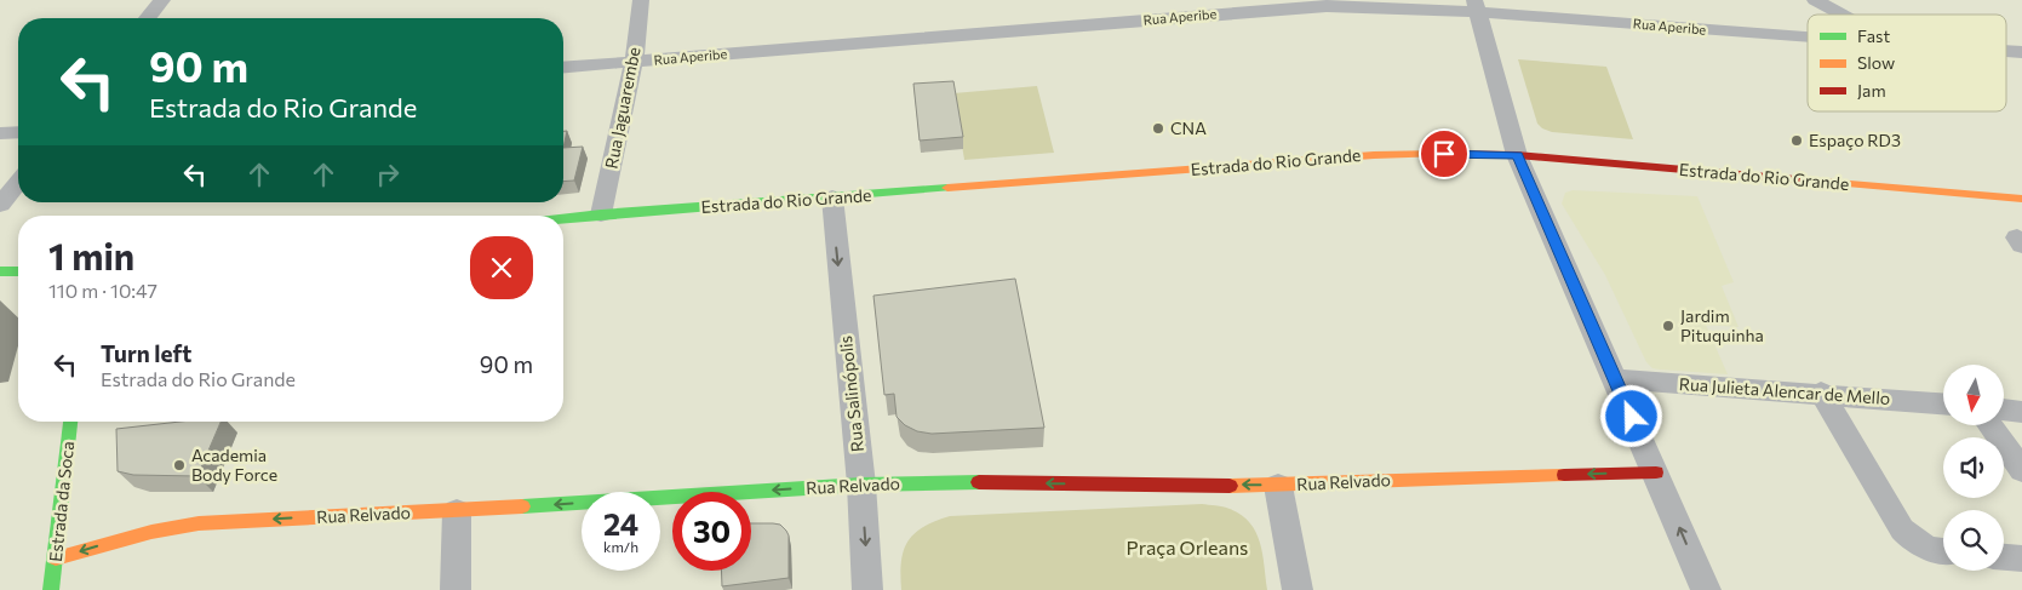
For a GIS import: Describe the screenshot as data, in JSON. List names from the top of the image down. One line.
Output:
{"streets":{"main road":["Estrada do Rio Grande","Rua Relvado","Estrada da Soca"],"street":["Rua Aperibe","Rua Jaguarembe","Rua Julieta Alencar de Mello","Rua Salinópolis"]},"crossings":[["Rua Aperibe","Rua Jaguarembe"],["Rua Jaguarembe","Estrada do Rio Grande"],["Estrada do Rio Grande","Rua Salinópolis"],["Rua Salinópolis","Rua Relvado"],["Rua Relvado","Estrada da Soca"]],"one_way":["Rua Salinópolis","Rua Relvado"],"parks":["Praça Orleans"],"places":["CNA","Espaço RD3","Jardim Pituquinha","Academia Body Force"],"legend":["Fast","Slow","Jam"],"north":"bottom","page":{"turn":["90 m","Estrada do Rio Grande"],"heading":["1 min","110 m · 10:47"],"list":[{"name":"Turn left","note":"Estrada do Rio Grande","value":"90 m"}],"speed":"24 km/h","limit":"30"}}
